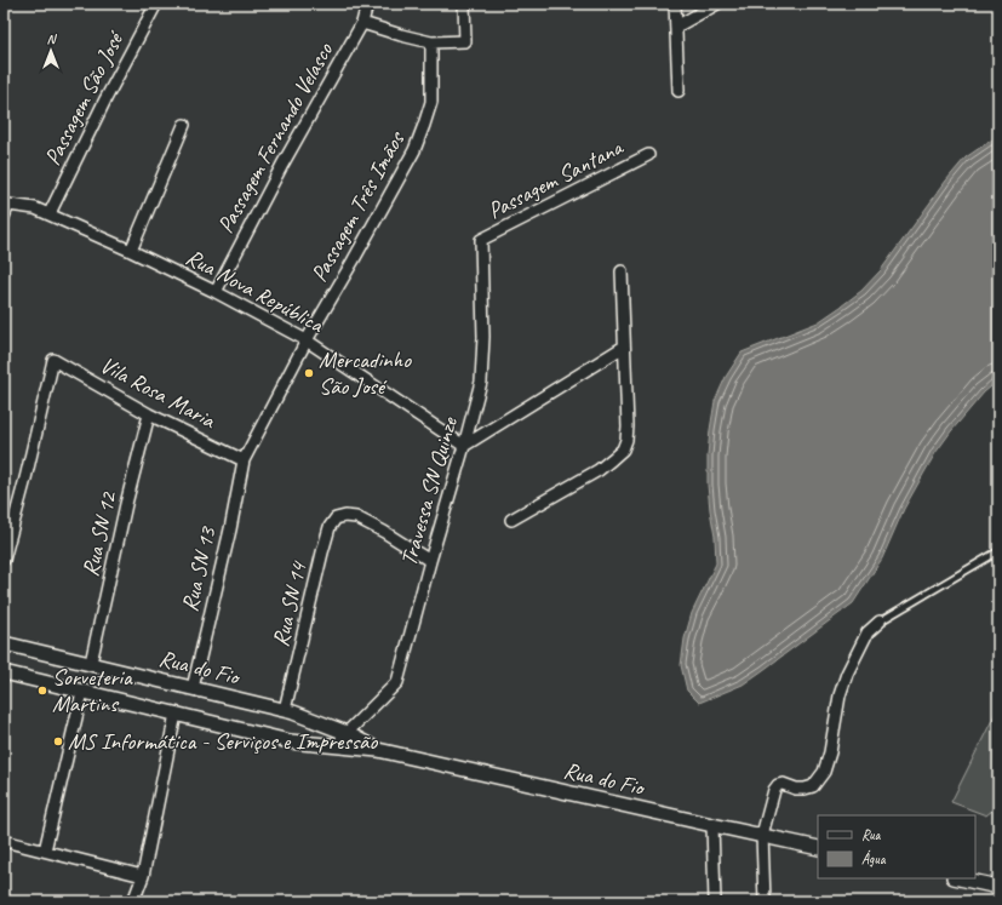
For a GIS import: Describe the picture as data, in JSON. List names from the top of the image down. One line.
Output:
{"streets":{"street":["Passagem São José","Passagem Fernando Velasco","Passagem Santana","Passagem Três Imãos","Rua Nova República","Vila Rosa Maria","Travessa SN Quinze","Rua SN 12","Rua SN 13","Rua SN 14","Rua do Fio"]},"crossings":[["Passagem São José","Rua Nova República"],["Passagem Fernando Velasco","Rua Nova República"],["Passagem Santana","Travessa SN Quinze"],["Passagem Três Imãos","Rua Nova República"],["Passagem Três Imãos","Vila Rosa Maria"],["Passagem Três Imãos","Rua SN 13"],["Rua Nova República","Travessa SN Quinze"],["Vila Rosa Maria","Rua SN 12"],["Vila Rosa Maria","Rua SN 13"],["Travessa SN Quinze","Rua SN 14"],["Travessa SN Quinze","Rua do Fio"],["Rua SN 12","Rua do Fio"],["Rua SN 13","Rua do Fio"],["Rua SN 14","Rua do Fio"]],"places":["Mercadinho São José","Sorveteria Martins","MS Informática - Serviços e Impressão"],"legend":["Rua","Água"],"north":"top"}
